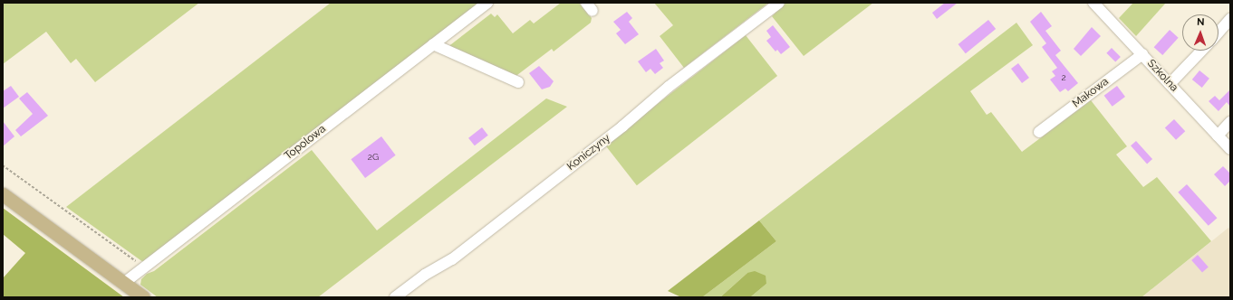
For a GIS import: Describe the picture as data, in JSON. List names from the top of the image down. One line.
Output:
{"streets":{"street":["Szkolna","Makowa","Topolowa","Koniczyny"]},"crossings":[["Szkolna","Makowa"]],"house_numbers":["2","2G"],"north":"top"}
